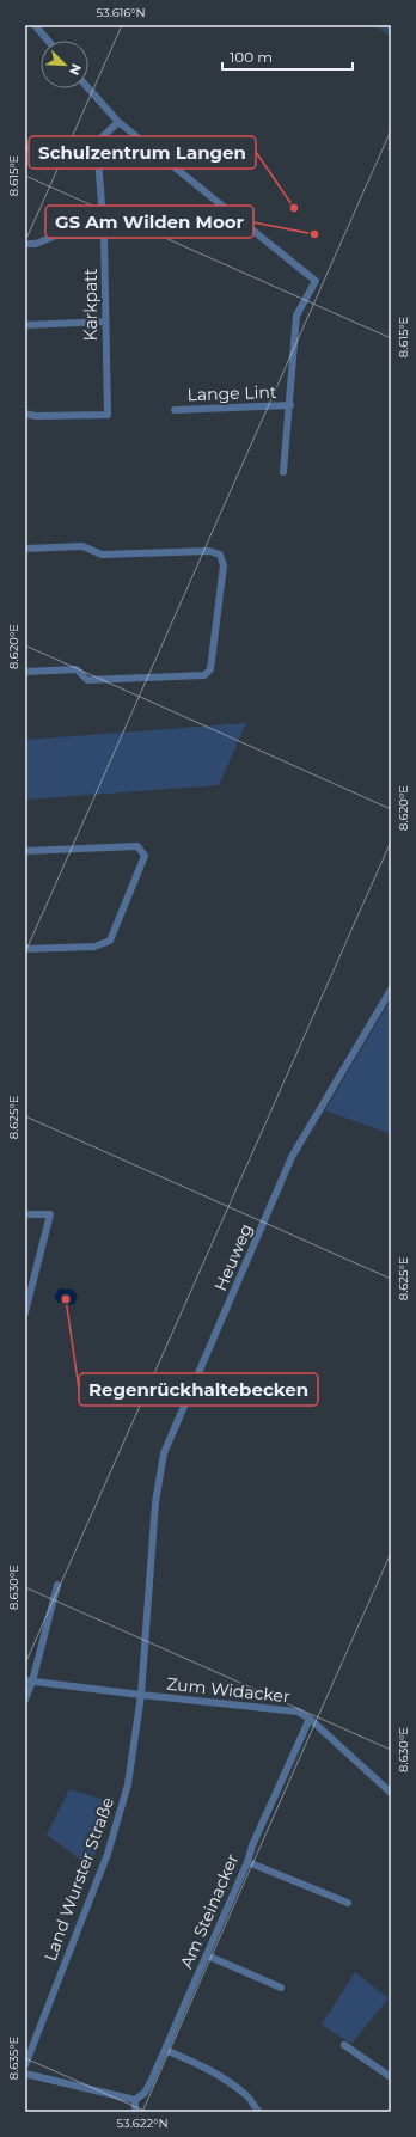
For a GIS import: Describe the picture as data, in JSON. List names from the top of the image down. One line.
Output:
{"streets":{"street":["Karkpatt","Lange Lint","Heuweg","Zum Widacker","Land Wurster Straße","Am Steinacker"]},"crossings":[["Heuweg","Land Wurster Straße"],["Zum Widacker","Land Wurster Straße"],["Zum Widacker","Am Steinacker"]],"places":["Schulzentrum Langen","GS Am Wilden Moor","Regenrückhaltebecken"],"scale_bar":"100 m","north":"bottom right","coordinates":["53.616°N","8.615°E","8.620°E","8.625°E","8.630°E","8.635°E","53.622°N"]}
